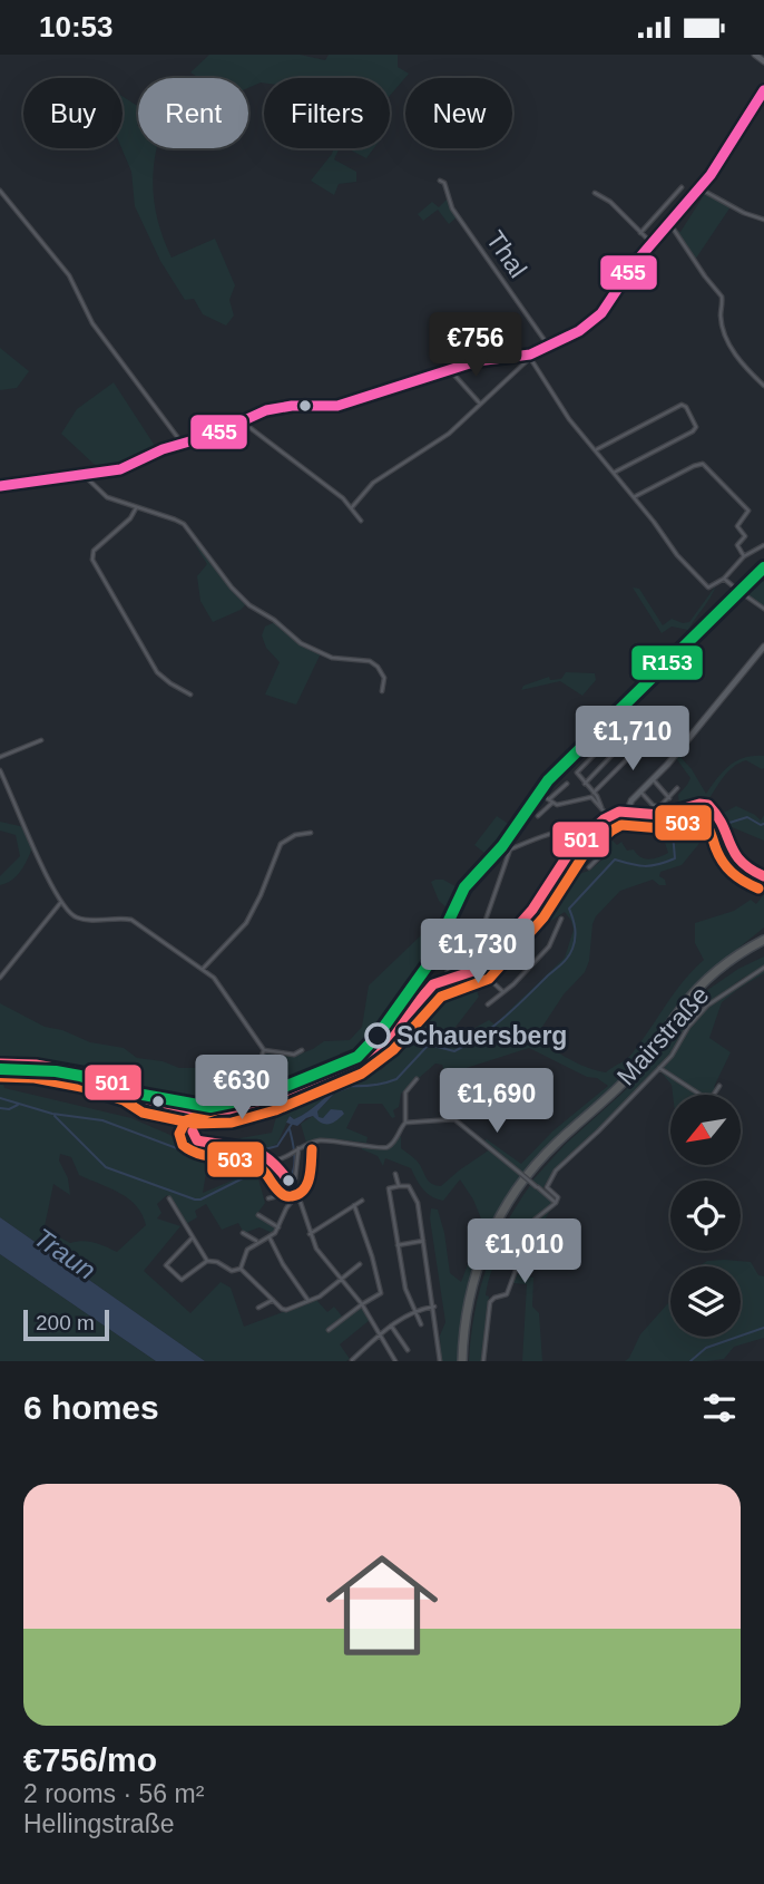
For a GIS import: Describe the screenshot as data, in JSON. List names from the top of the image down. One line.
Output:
{"streets":{"street":["Thal","Mairstraße"]},"water":["Traun"],"places":["Schauersberg"],"lines":["transit line 455","transit line R153","transit line 501","transit line 503"],"scale_bar":"200 m","north":"bottom left","page":{"status":"10:53","chip":["Buy","Rent","Filters","New"],"price":["€756","€1,710","€1,730","€630","€1,690","€1,010"],"scale":"200 m","heading":"6 homes","list":[{"name":"€756/mo","note":"2 rooms · 56 m² · Hellingstraße"}]}}
